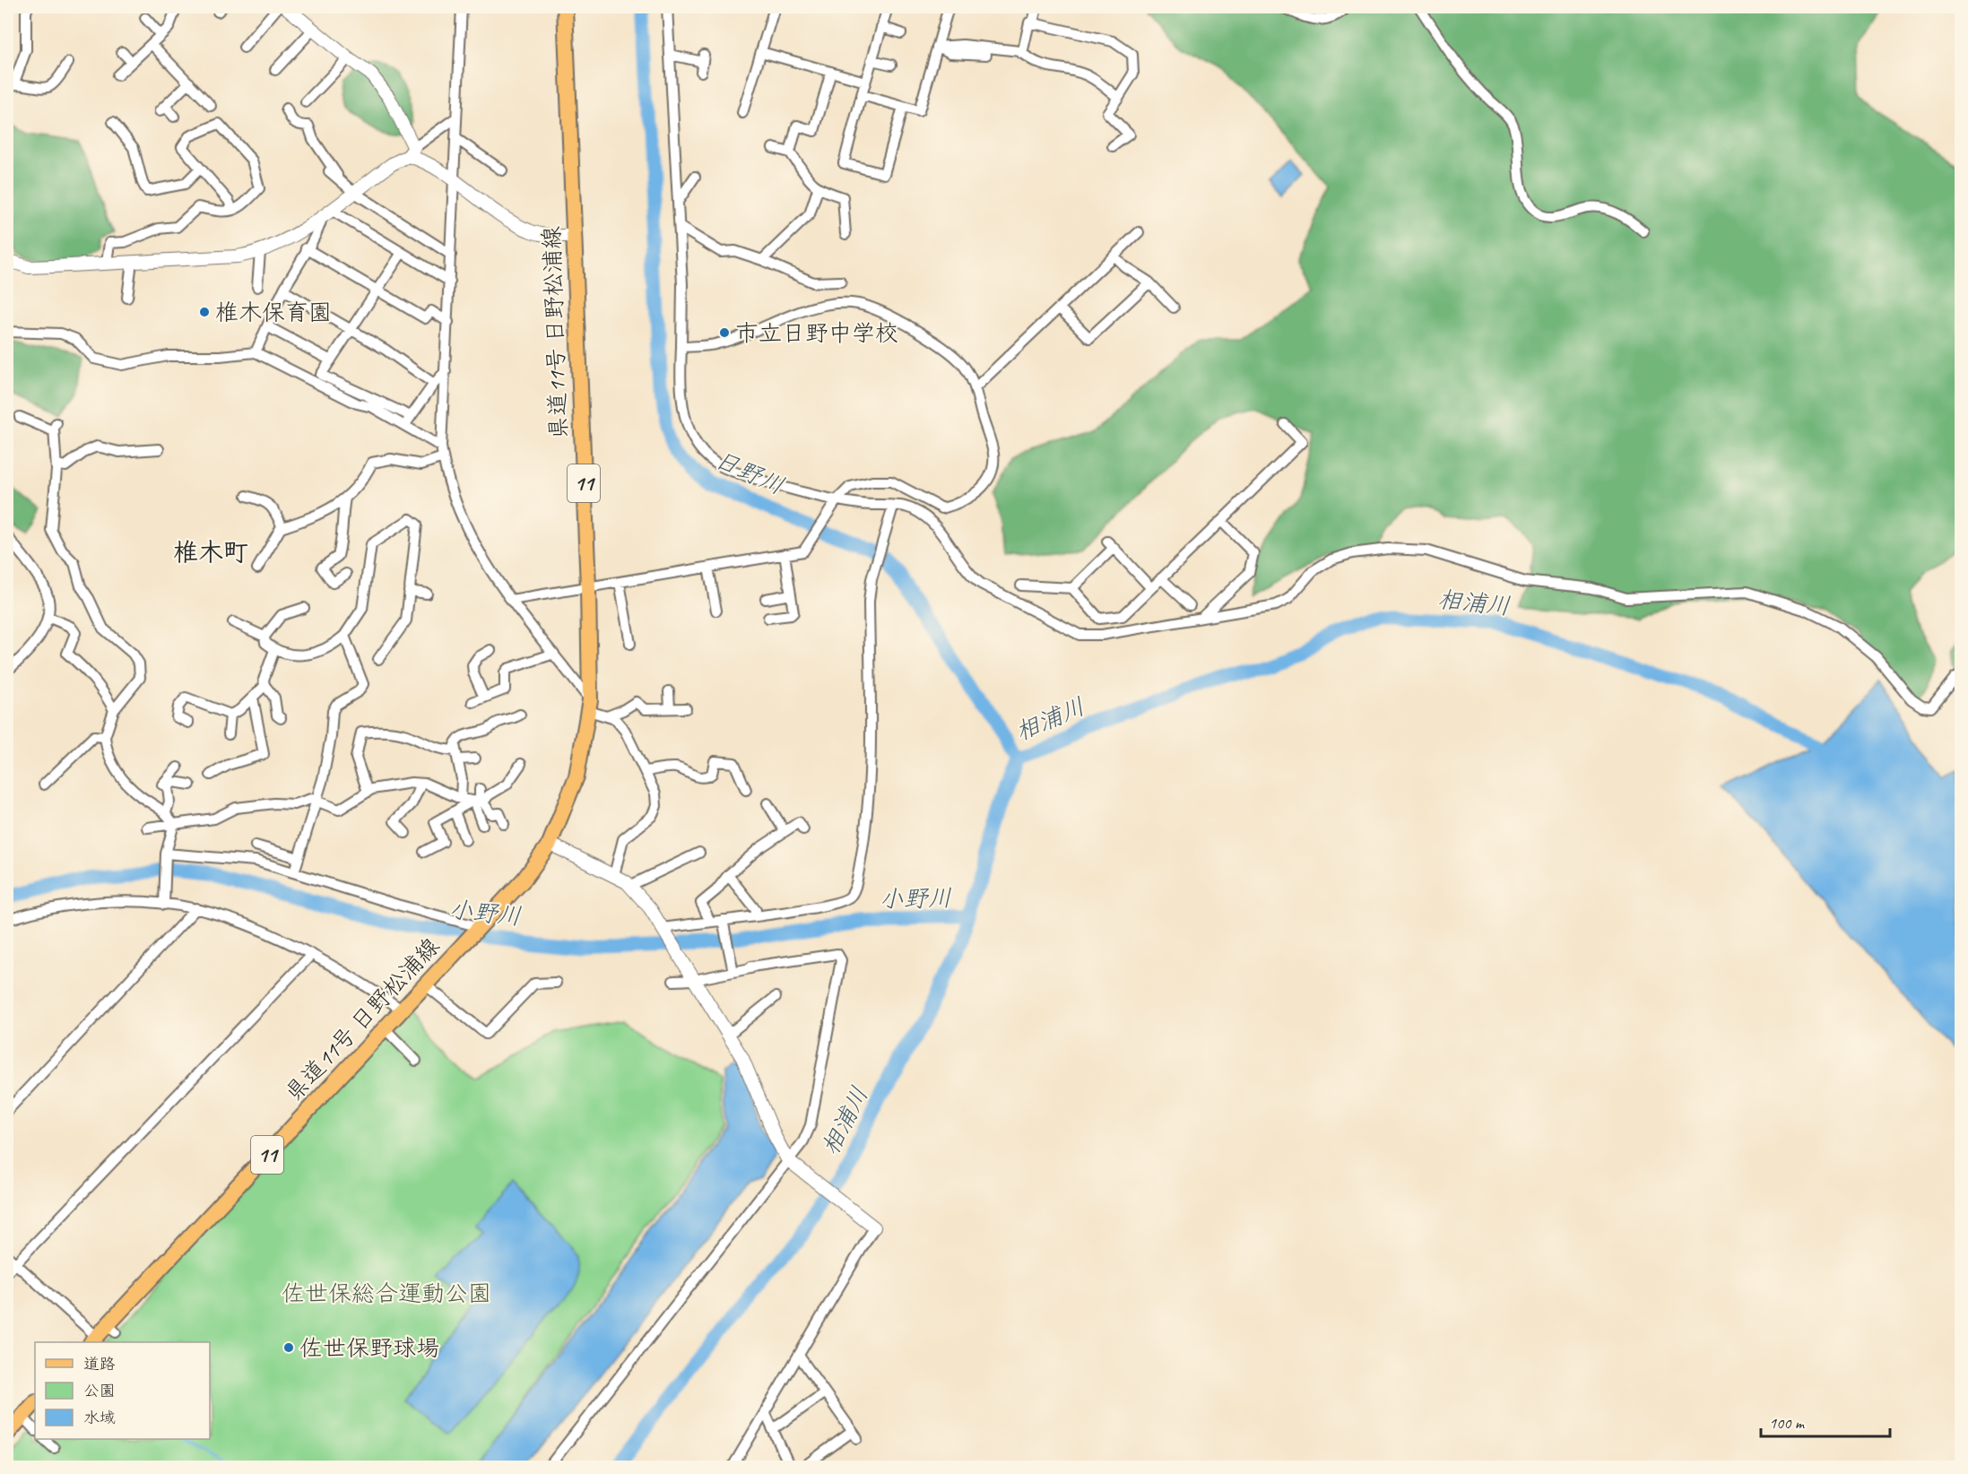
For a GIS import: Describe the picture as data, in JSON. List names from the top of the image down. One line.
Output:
{"streets":{"main road":["県道11号 日野松浦線","11"]},"districts":["椎木町"],"water":["日野川","相浦川","小野川"],"parks":["佐世保総合運動公園"],"places":["椎木保育園","市立日野中学校","佐世保野球場"],"legend":["道路","公園","水域"],"scale_bar":"100 m"}
